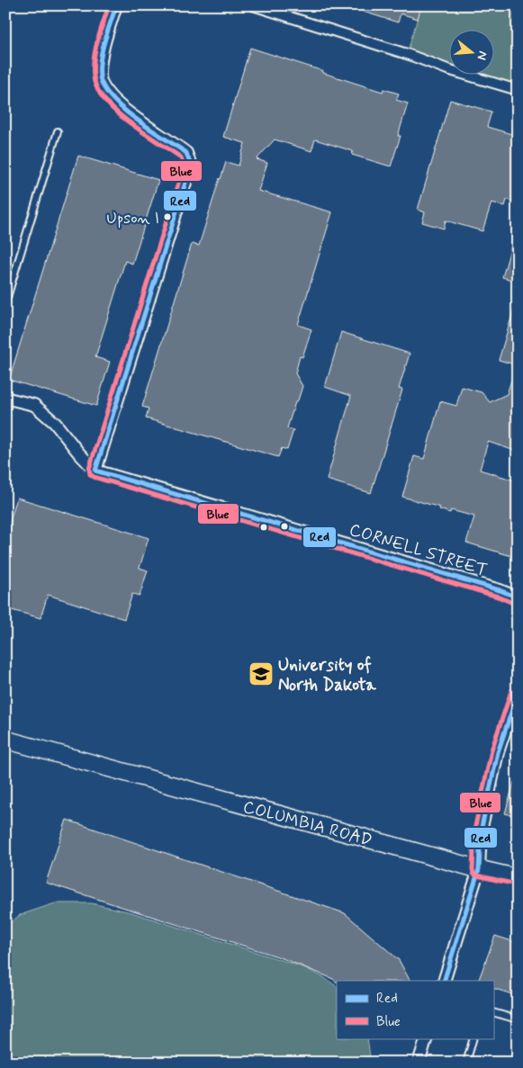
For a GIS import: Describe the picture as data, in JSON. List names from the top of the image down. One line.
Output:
{"streets":{"main road":["COLUMBIA ROAD"],"street":["CORNELL STREET"]},"places":{"other":["Upson I"],"school or university":["University of North Dakota"]},"lines":["transit line Red","transit line Blue"],"legend":["Red","Blue"],"north":"right"}
